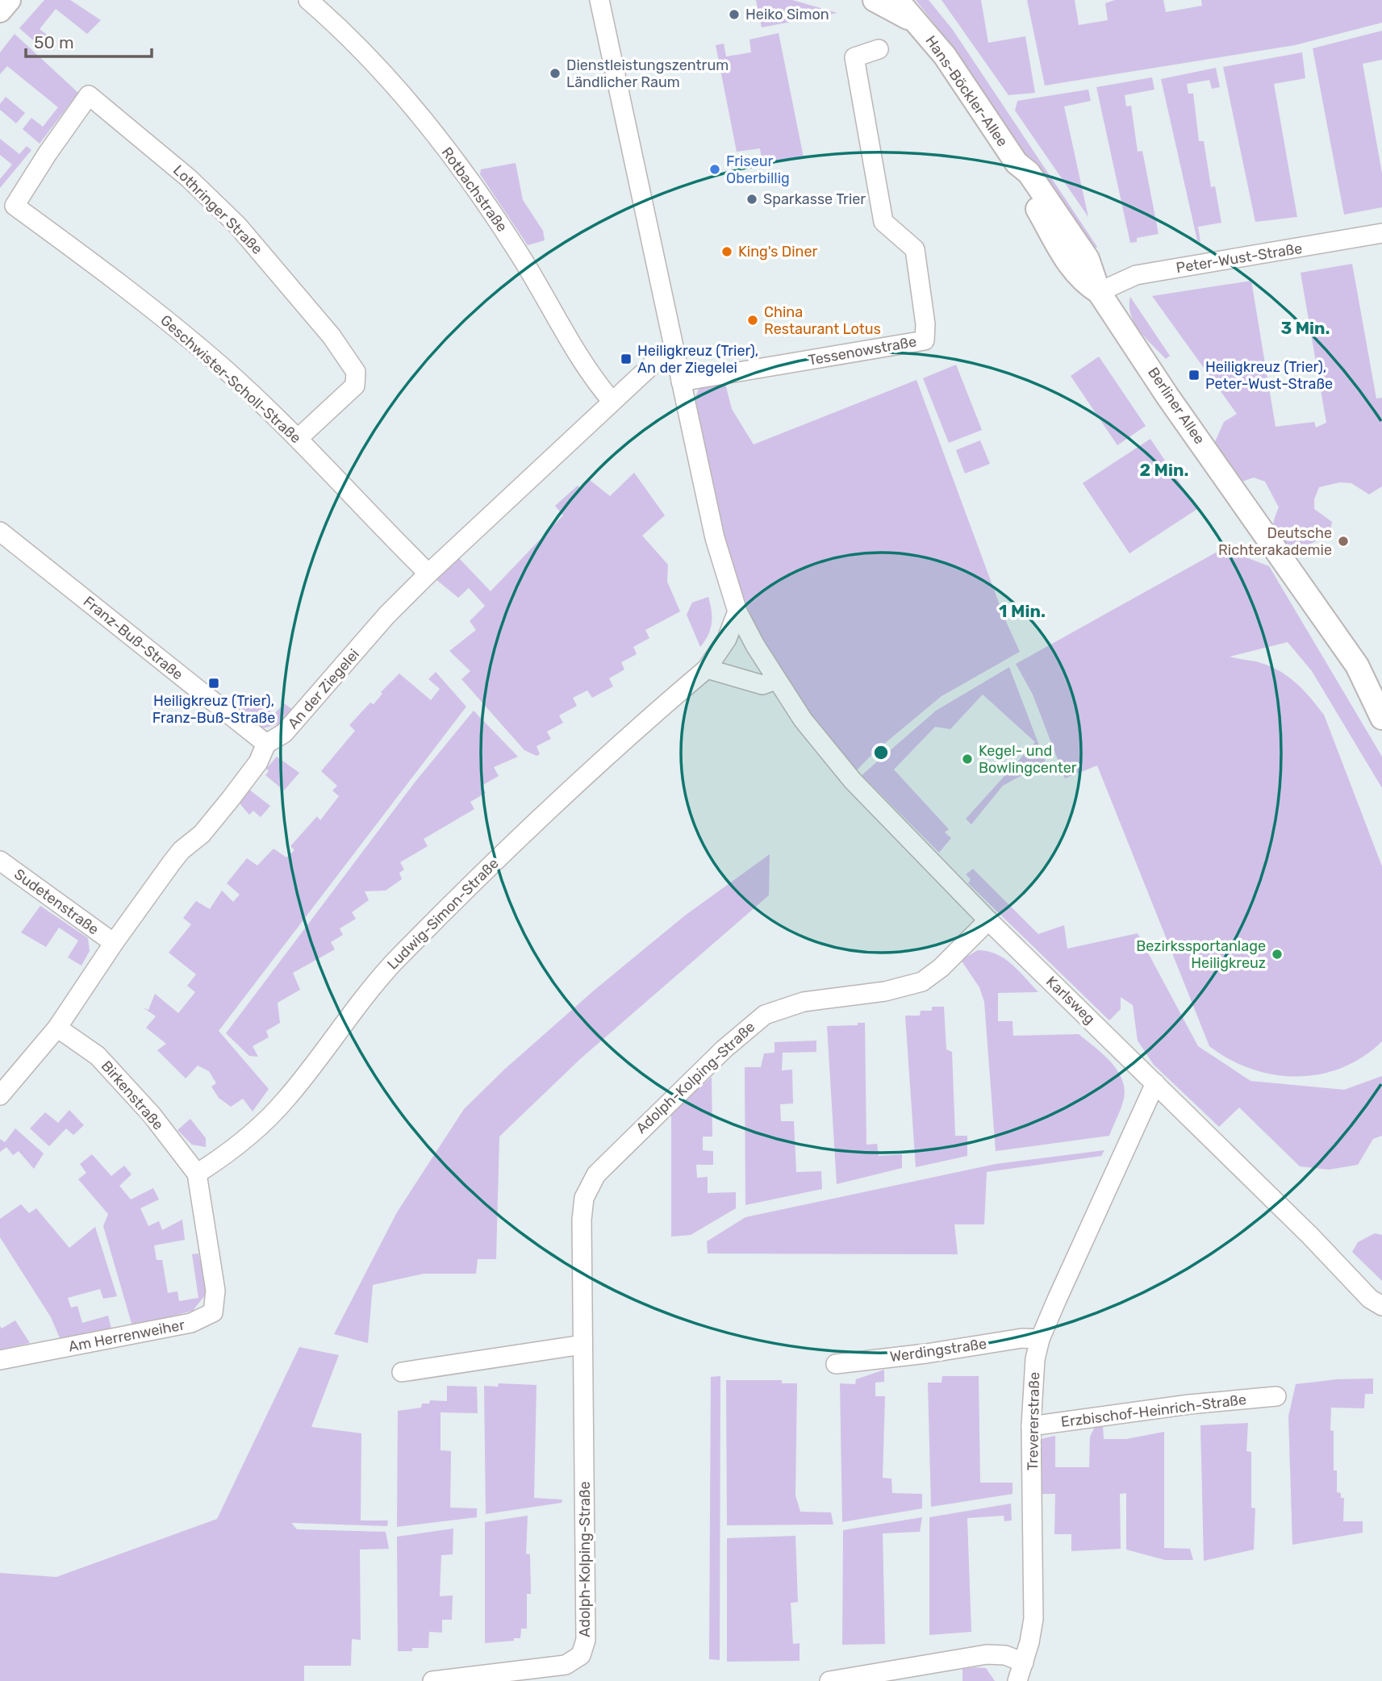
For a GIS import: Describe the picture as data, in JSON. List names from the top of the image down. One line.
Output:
{"streets":{"street":["Hans-Böckler-Allee","Rotbachstraße","Lothringer Straße","Peter-Wust-Straße","Tessenowstraße","Geschwister-Scholl-Straße","Berliner Allee","Franz-Buß-Straße","An der Ziegelei","Sudetenstraße","Ludwig-Simon-Straße","Karlsweg","Adolph-Kolping-Straße","Birkenstraße","Am Herrenweiher","Werdingstraße","Erzbischof-Heinrich-Straße","Trevererstraße"]},"crossings":[["Hans-Böckler-Allee","Peter-Wust-Straße"],["Hans-Böckler-Allee","Berliner Allee"],["Rotbachstraße","An der Ziegelei"],["Lothringer Straße","Geschwister-Scholl-Straße"],["Peter-Wust-Straße","Berliner Allee"],["Geschwister-Scholl-Straße","An der Ziegelei"],["Franz-Buß-Straße","An der Ziegelei"],["An der Ziegelei","Sudetenstraße"],["An der Ziegelei","Birkenstraße"],["Ludwig-Simon-Straße","Birkenstraße"],["Ludwig-Simon-Straße","Am Herrenweiher"],["Karlsweg","Adolph-Kolping-Straße"],["Karlsweg","Trevererstraße"],["Birkenstraße","Am Herrenweiher"],["Werdingstraße","Trevererstraße"],["Erzbischof-Heinrich-Straße","Trevererstraße"]],"places":{"other":["Heiko Simon","Dienstleistungszentrum Ländlicher Raum","Friseur Oberbillig","Sparkasse Trier","King's Diner","China Restaurant Lotus","Deutsche Richterakademie","Kegel- und Bowlingcenter","Bezirkssportanlage Heiligkreuz"],"transit":["Heiligkreuz (Trier), An der Ziegelei","Heiligkreuz (Trier), Peter-Wust-Straße","Heiligkreuz (Trier), Franz-Buß-Straße"]},"scale_bar":"50 m","rings":["3 Min.","2 Min.","1 Min."]}
